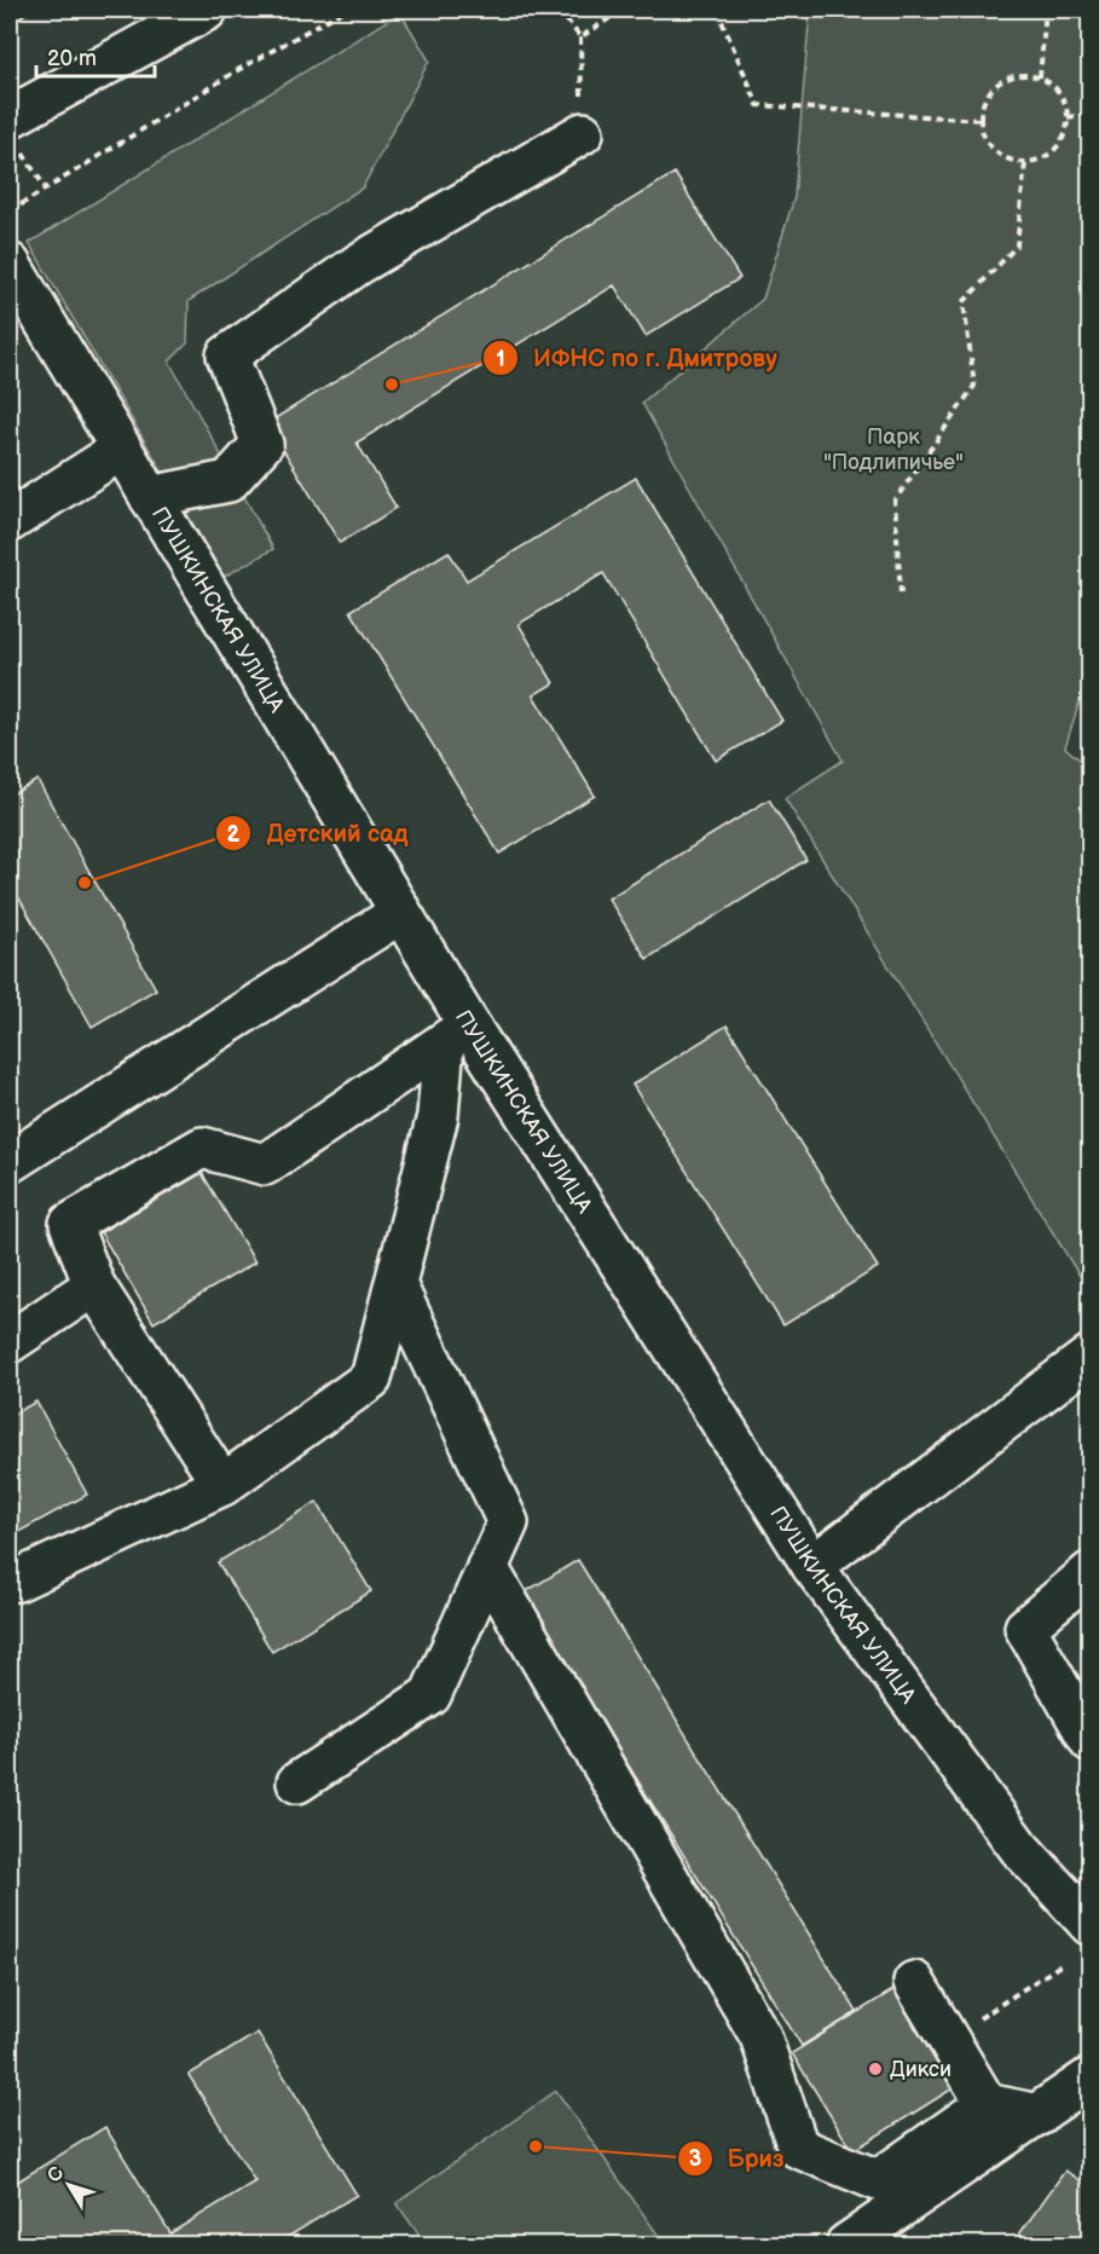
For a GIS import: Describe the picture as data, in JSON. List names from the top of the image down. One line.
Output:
{"streets":{"street":["ПУШКИНСКАЯ УЛИЦА"]},"parks":["Парк \"Подлипичье\""],"places":["ИФНС по г. Дмитрову","Детский сад","Дикси","Бриз"],"scale_bar":"20 m","north":"top left"}
